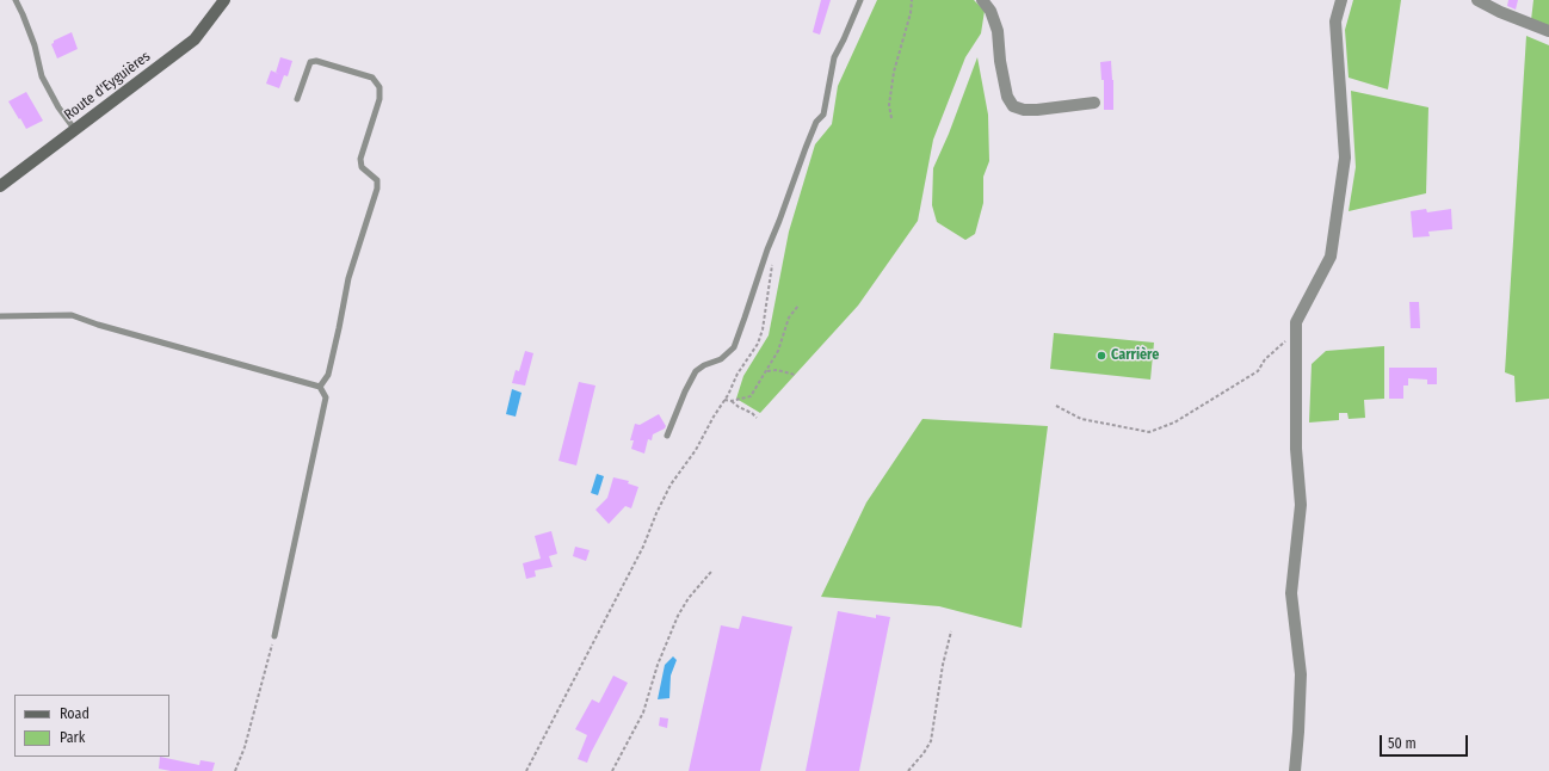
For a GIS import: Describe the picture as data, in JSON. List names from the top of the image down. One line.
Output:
{"streets":{"main road":["Route d'Eyguières"]},"places":["Carrière"],"legend":["Road","Park"],"scale_bar":"50 m"}
